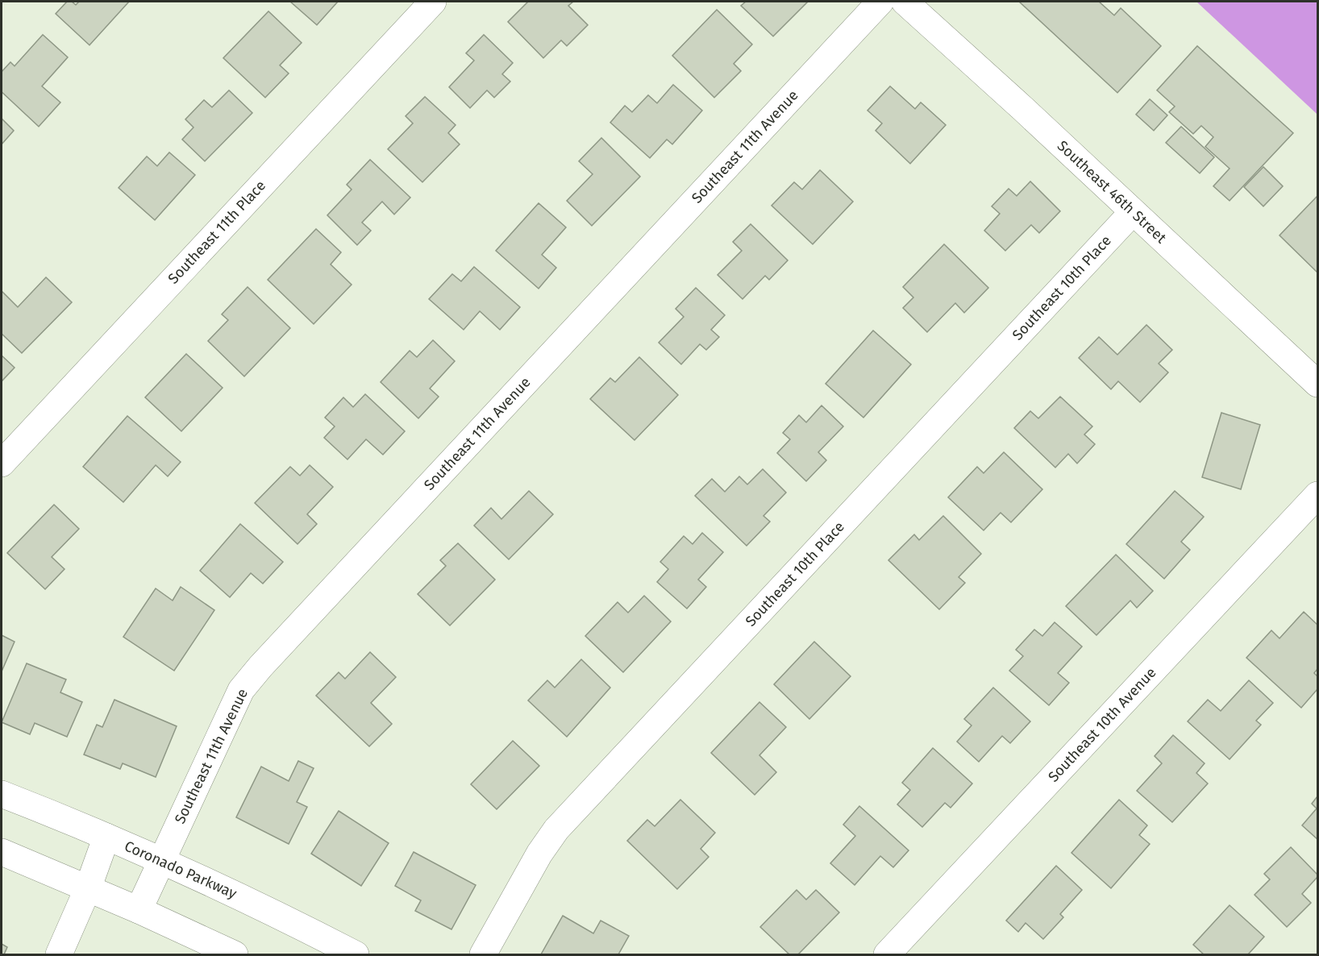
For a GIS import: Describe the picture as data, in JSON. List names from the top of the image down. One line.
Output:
{"streets":{"street":["Southeast 11th Avenue","Southeast 46th Street","Southeast 11th Place","Southeast 10th Place","Southeast 10th Avenue","Coronado Parkway"]},"crossings":[["Southeast 11th Avenue","Coronado Parkway"],["Southeast 46th Street","Southeast 10th Place"]]}
